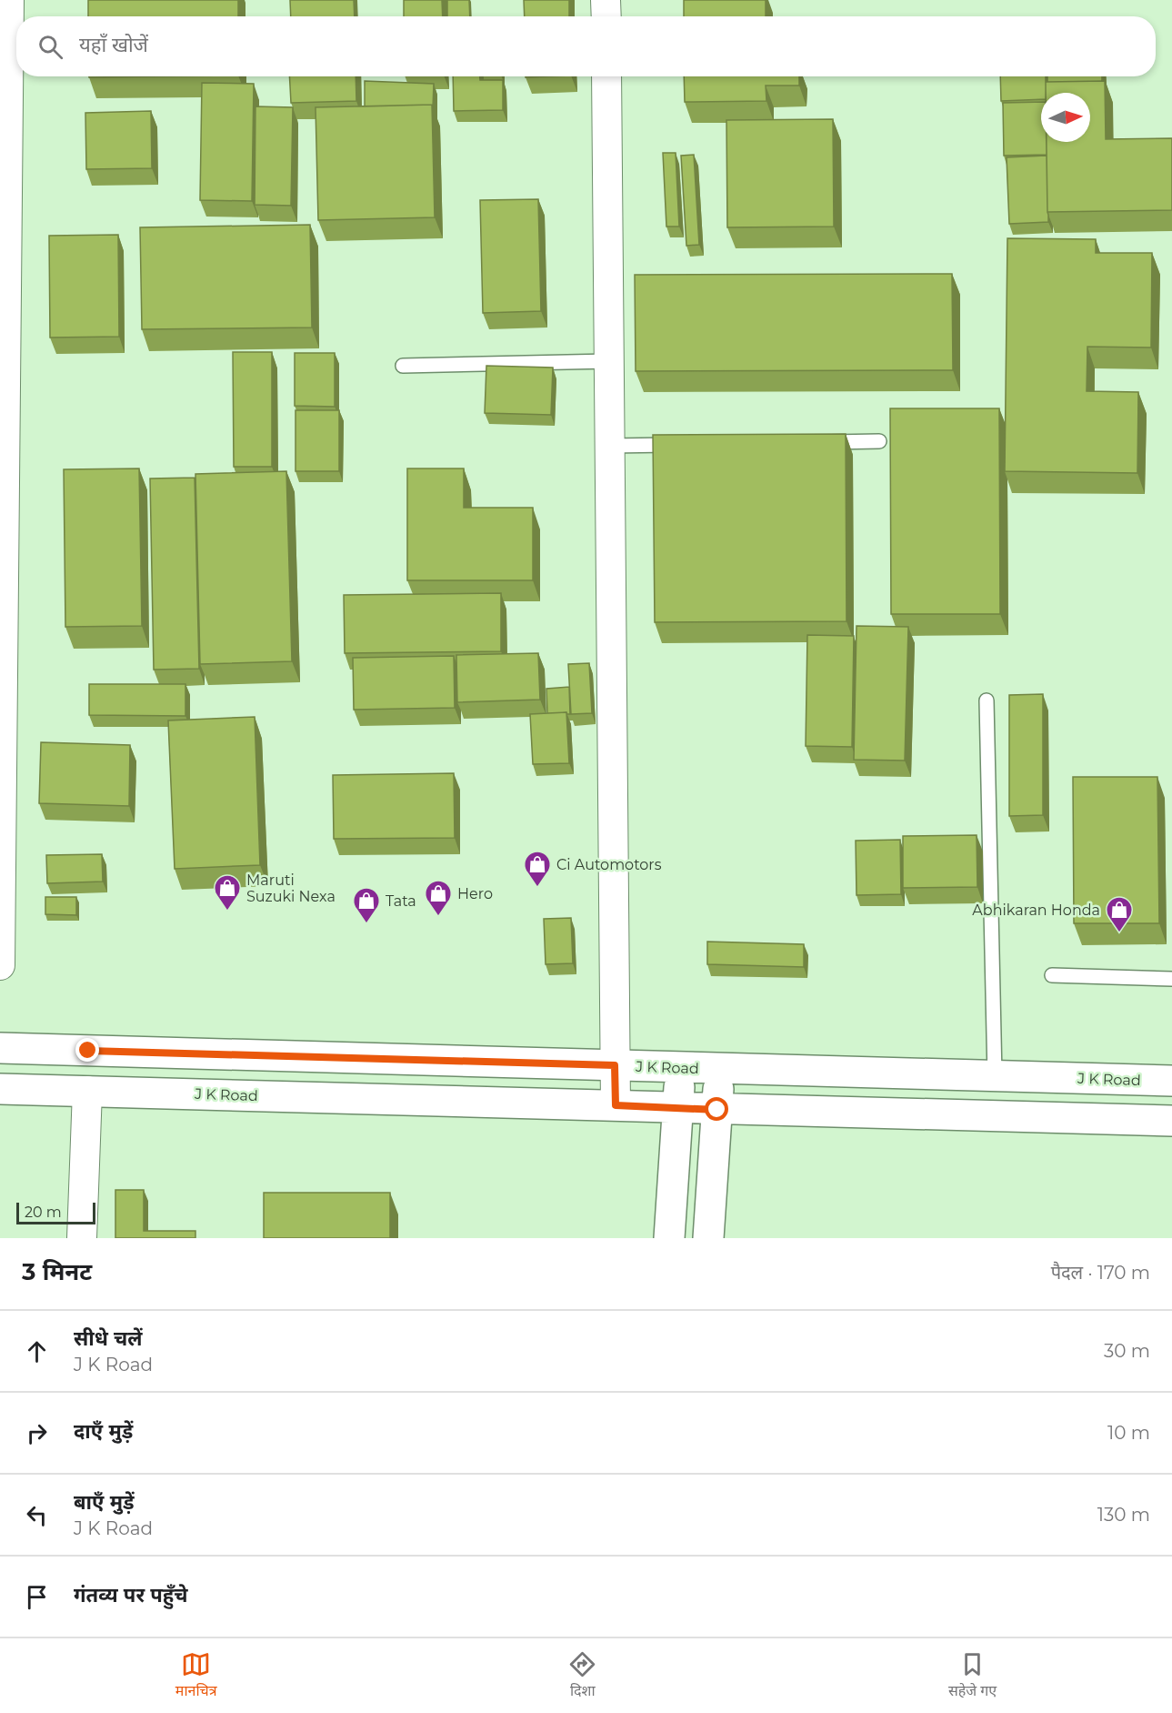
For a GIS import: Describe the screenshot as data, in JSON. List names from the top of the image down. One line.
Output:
{"streets":{"main road":["J K Road"]},"places":{"shop":["Ci Automotors","Maruti Suzuki Nexa","Hero","Tata","Abhikaran Honda"]},"scale_bar":"20 m","north":"right","page":{"search":"यहाँ खोजें","scale":"20 m","heading":["3 मिनट","पैदल · 170 m"],"list":[["सीधे चलें","J K Road","30 m"],["दाएँ मुड़ें","10 m"],["बाएँ मुड़ें","J K Road","130 m"],"गंतव्य पर पहुँचे"],"nav":["मानचित्र","दिशा","सहेजे गए"]}}
